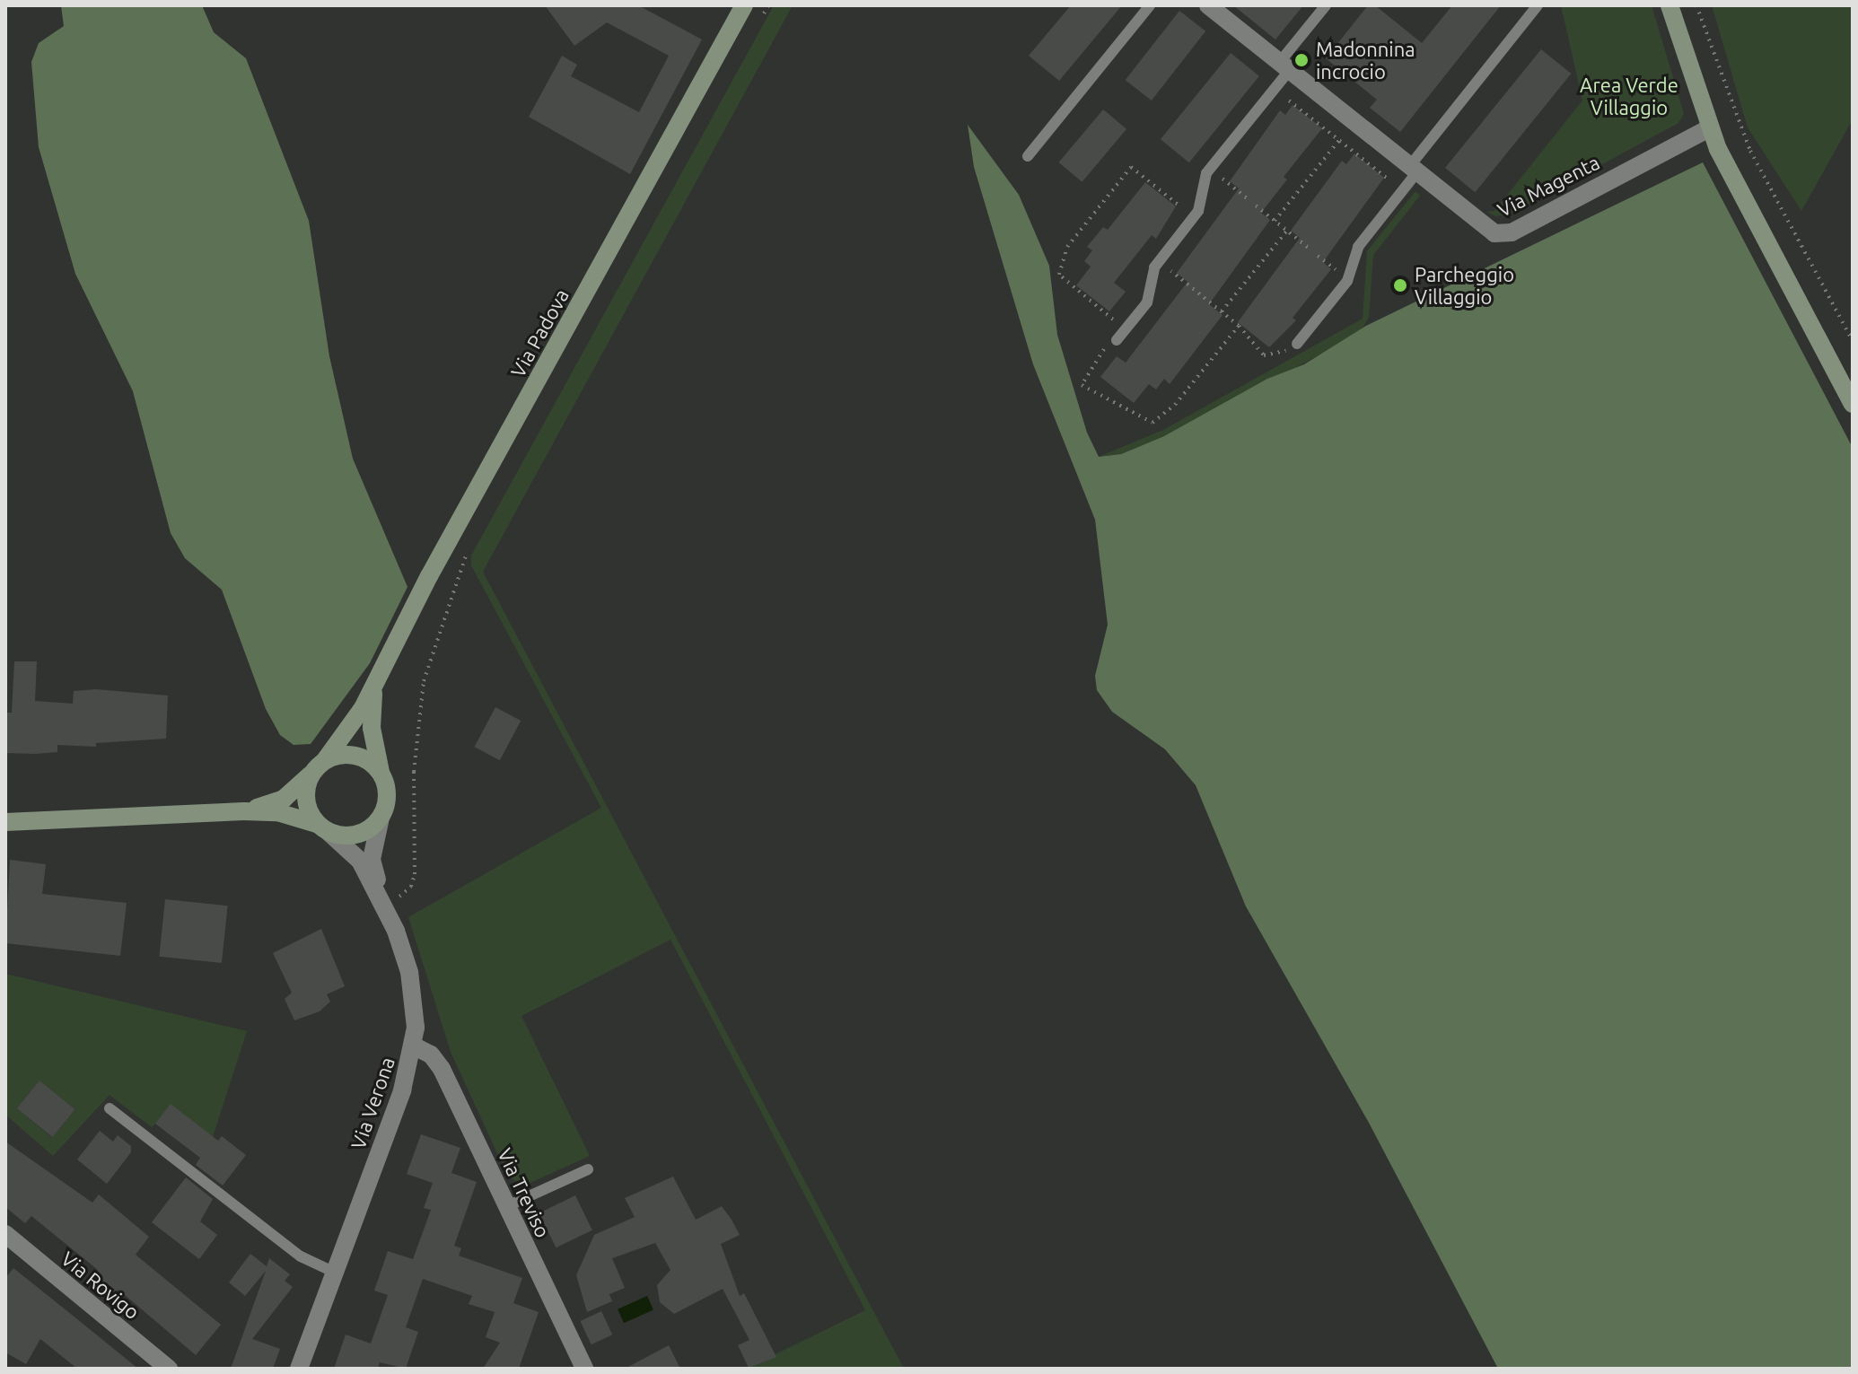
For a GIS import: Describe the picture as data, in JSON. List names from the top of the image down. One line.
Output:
{"streets":{"street":["Via Magenta","Via Padova","Via Verona","Via Treviso","Via Rovigo"]},"crossings":[["Via Padova","Via Verona"],["Via Verona","Via Treviso"]],"parks":["Area Verde Villaggio"],"places":["Madonnina incrocio","Parcheggio Villaggio"]}
